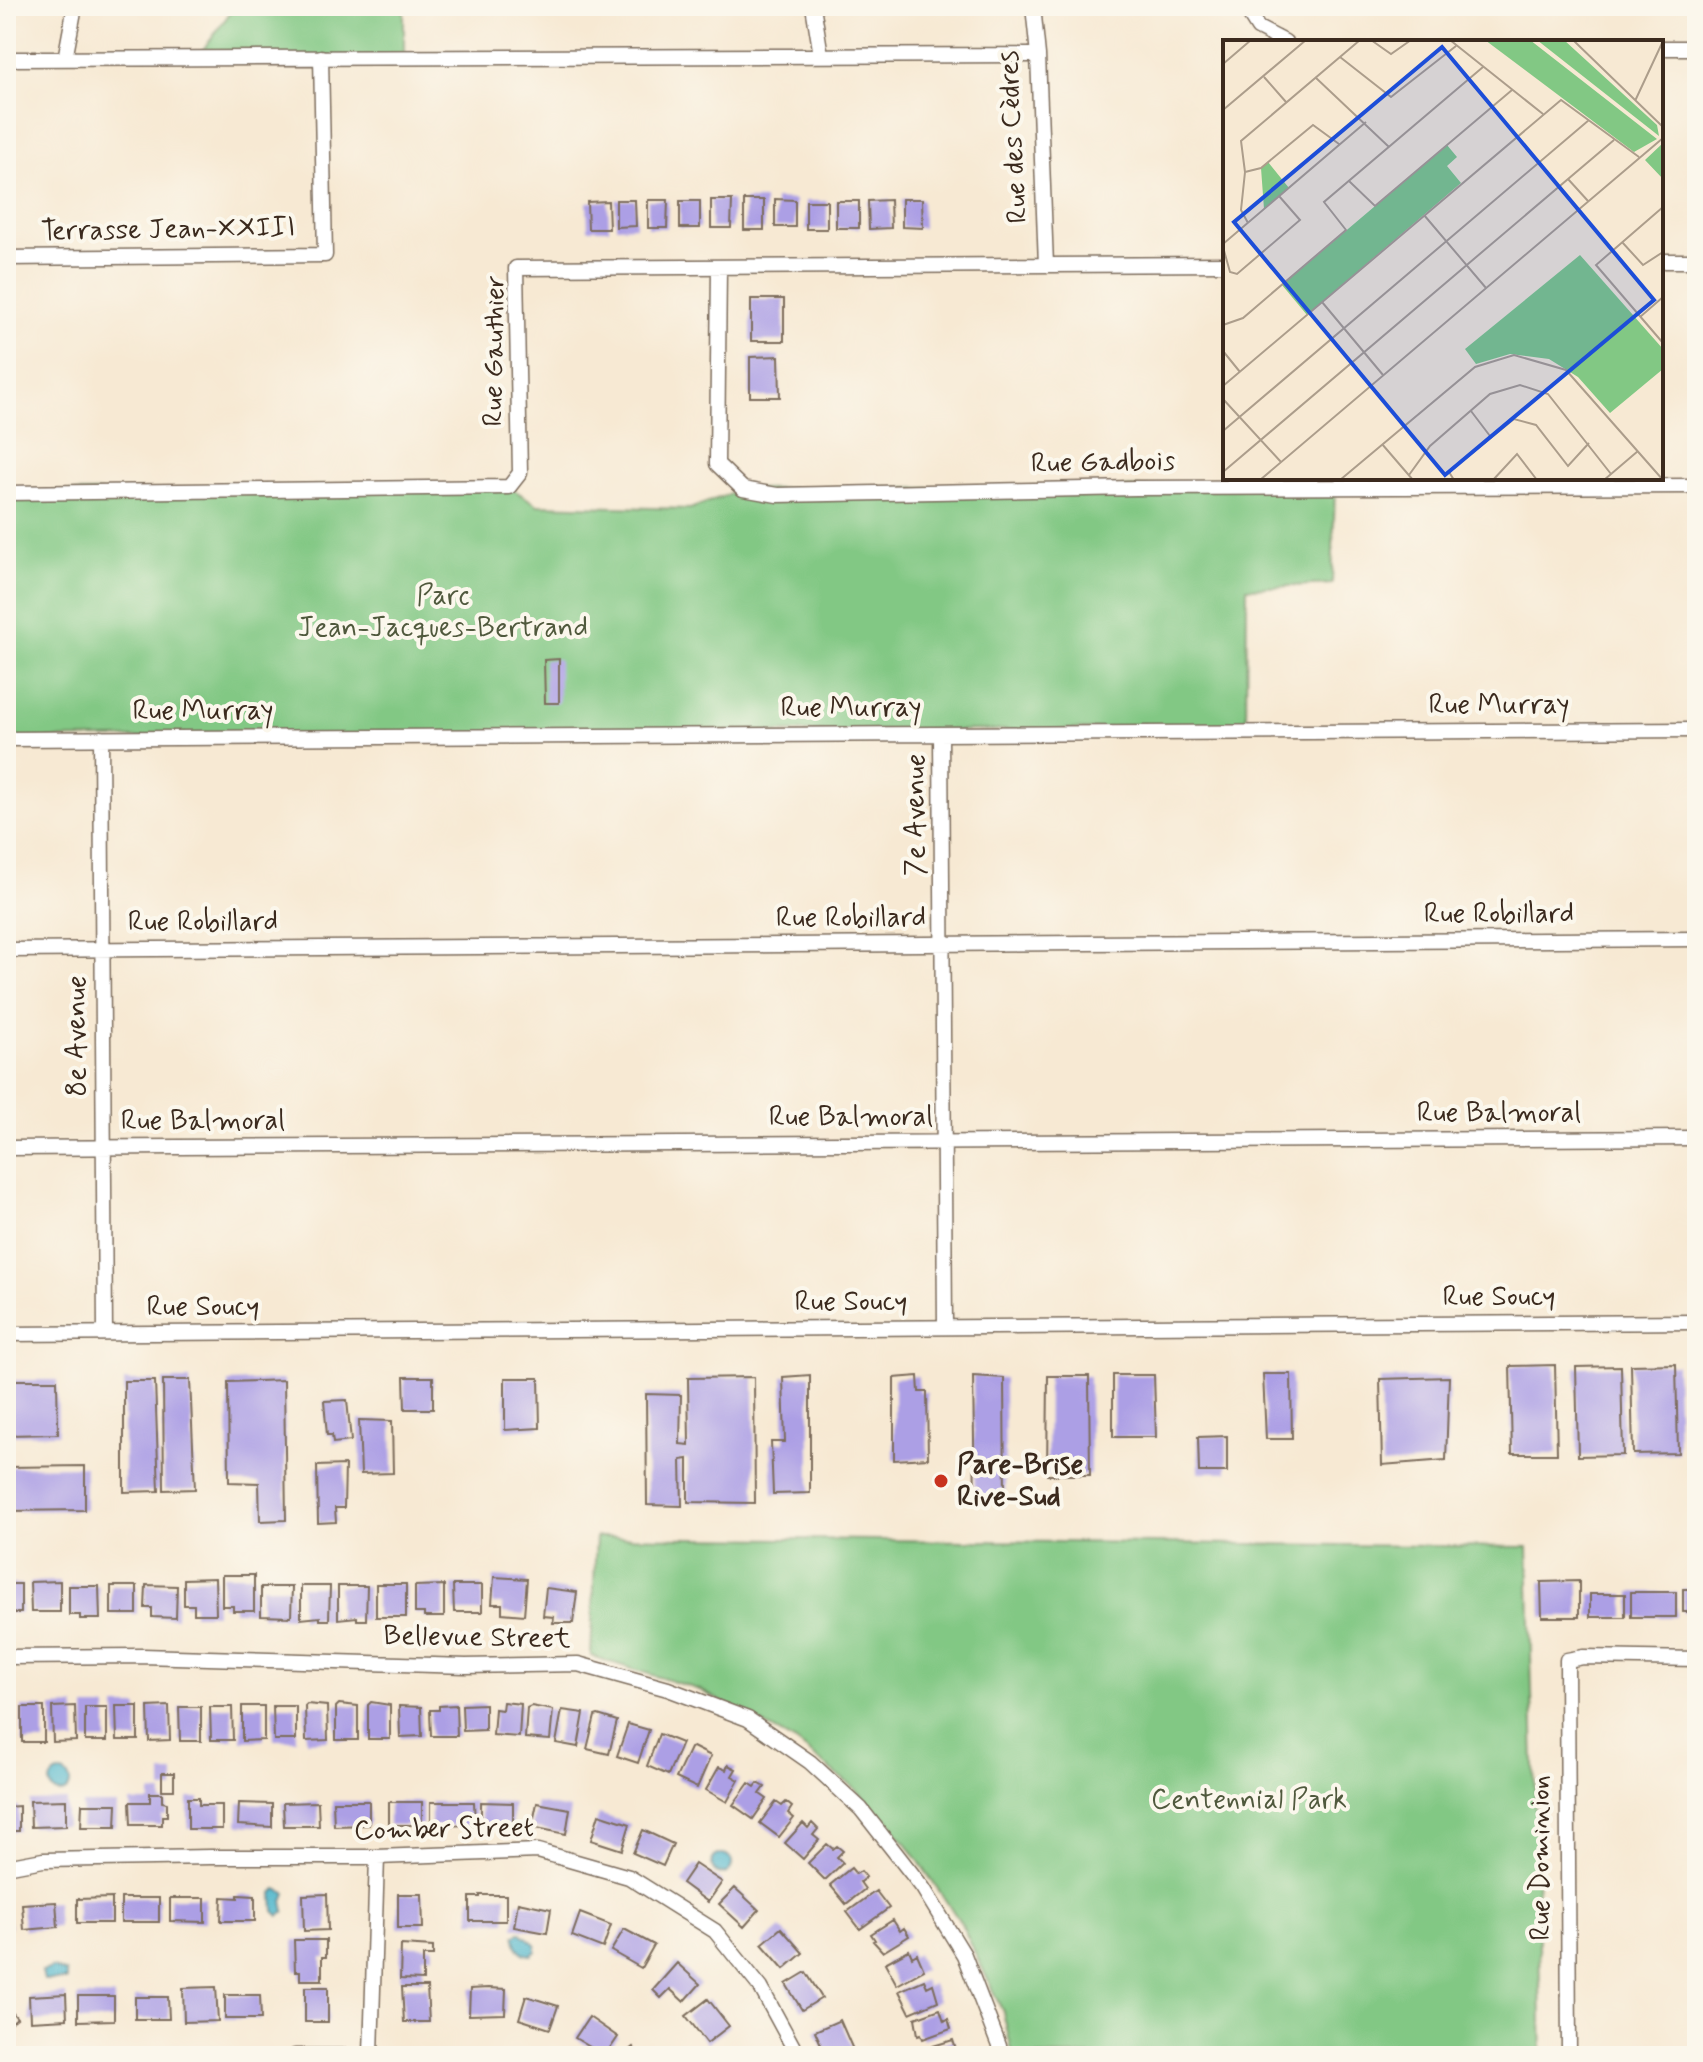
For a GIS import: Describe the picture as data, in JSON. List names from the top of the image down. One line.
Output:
{"streets":{"street":["Rue des Cèdres","Terrasse Jean-XXIII","Rue Gauthier","Rue Gadbois","Rue Murray","7e Avenue","Rue Robillard","8e Avenue","Rue Balmoral","Rue Soucy","Bellevue Street","Comber Street","Rue Dominion"]},"crossings":[["Rue des Cèdres","Rue Gauthier"],["Rue Gauthier","Rue Gadbois"],["Rue Murray","7e Avenue"],["Rue Murray","8e Avenue"],["7e Avenue","Rue Robillard"],["7e Avenue","Rue Balmoral"],["7e Avenue","Rue Soucy"],["Rue Robillard","8e Avenue"],["8e Avenue","Rue Balmoral"],["8e Avenue","Rue Soucy"]],"parks":["Parc Jean-Jacques-Bertrand","Centennial Park"],"places":["Pare-Brise Rive-Sud"]}
